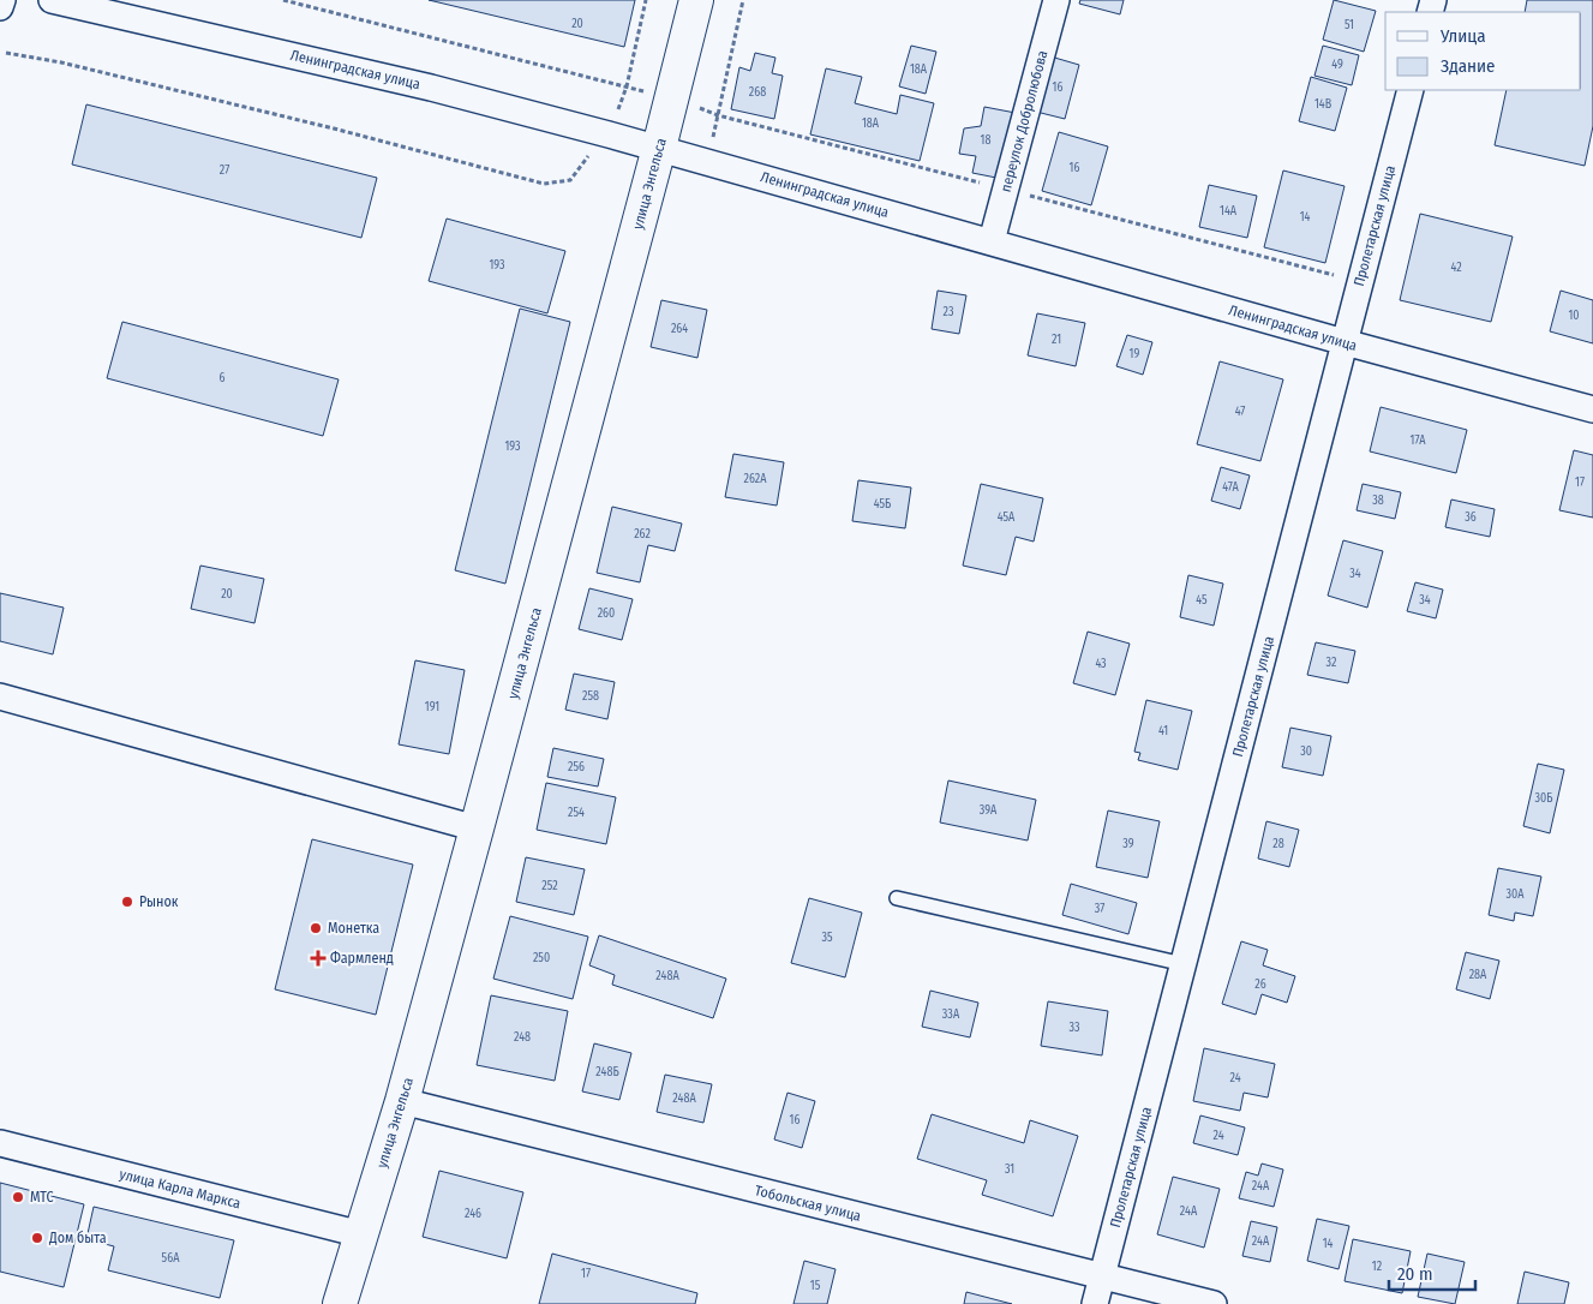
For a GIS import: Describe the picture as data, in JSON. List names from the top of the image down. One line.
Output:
{"streets":{"main road":["улица Энгельса"],"street":["Ленинградская улица","переулок Добролюбова","Пролетарская улица","улица Карла Маркса","Тобольская улица"]},"crossings":[["Ленинградская улица","переулок Добролюбова"],["Ленинградская улица","улица Энгельса"],["Ленинградская улица","Пролетарская улица"],["улица Энгельса","улица Карла Маркса"],["улица Энгельса","Тобольская улица"],["Пролетарская улица","Тобольская улица"]],"places":{"other":["Рынок","Монетка","МТС","Дом быта"],"health":["Фармленд"]},"house_numbers":["20","51","49","18А","16","268","14В","18А","18","16","27","14А","14","193","42","23","10","264","21","19","6","47","17А","193","262А","17","47А","38","45Б","45А","36","262","34","20","45","34","260","32","43","258","191","41","30","256","30Б","39А","254","39","28","252","30А","37","35","250","28А","248А","26","33А","33","248","248Б","24","248А","16","24","31","24А","24А","246","24А","14","56А","12","17","15"],"legend":["Улица","Здание"],"scale_bar":"20 m"}
